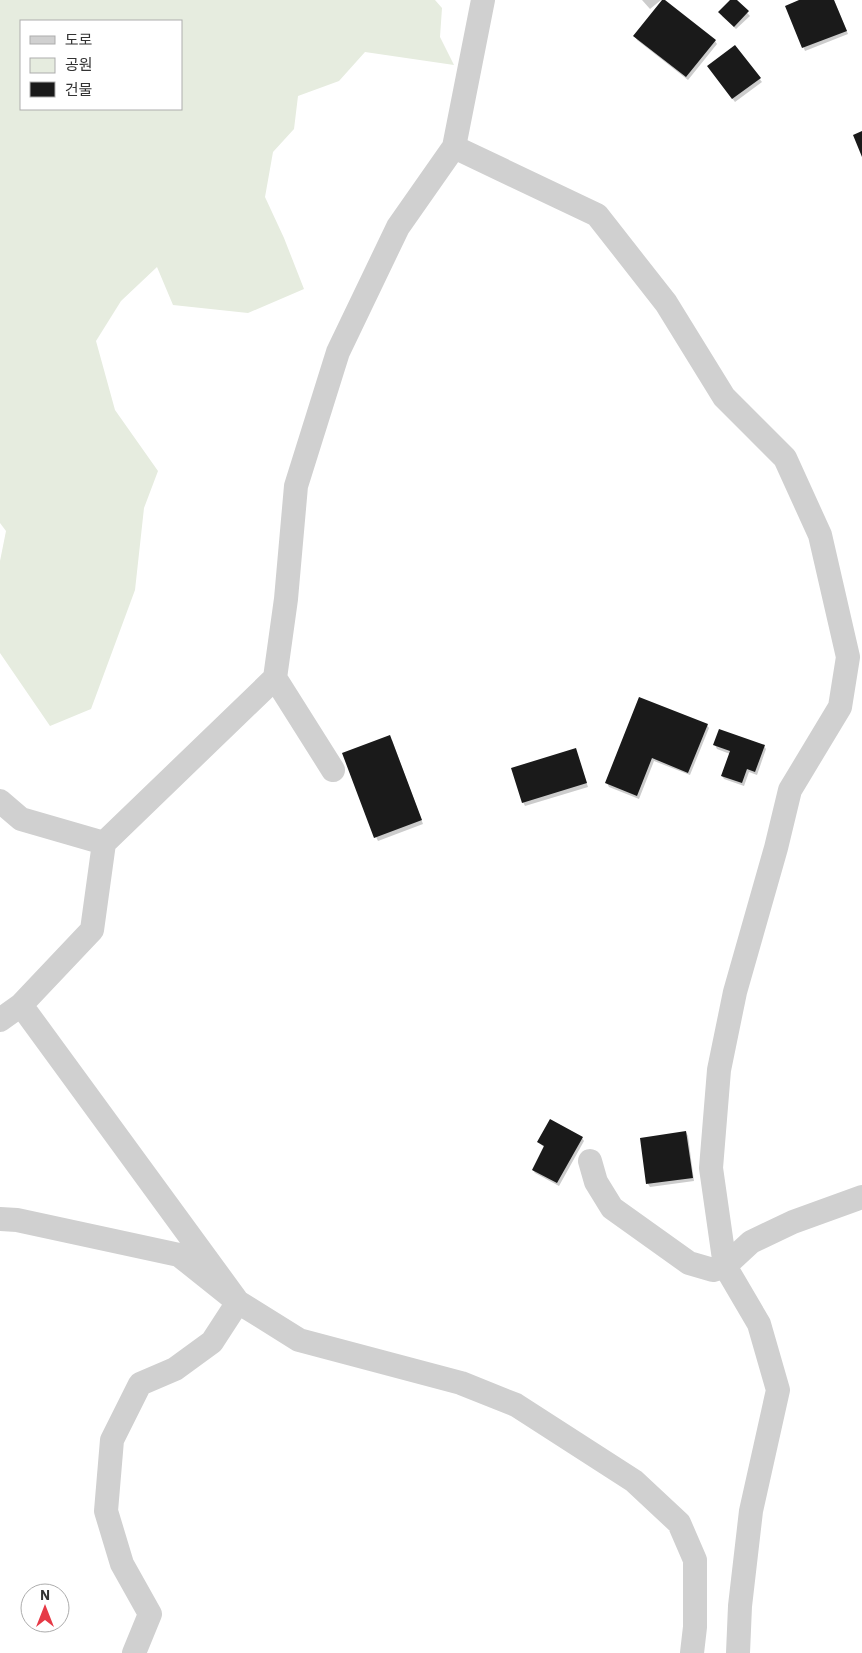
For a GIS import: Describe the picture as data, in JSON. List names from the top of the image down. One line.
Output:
{"legend":["도로","공원","건물"],"north":"top"}
